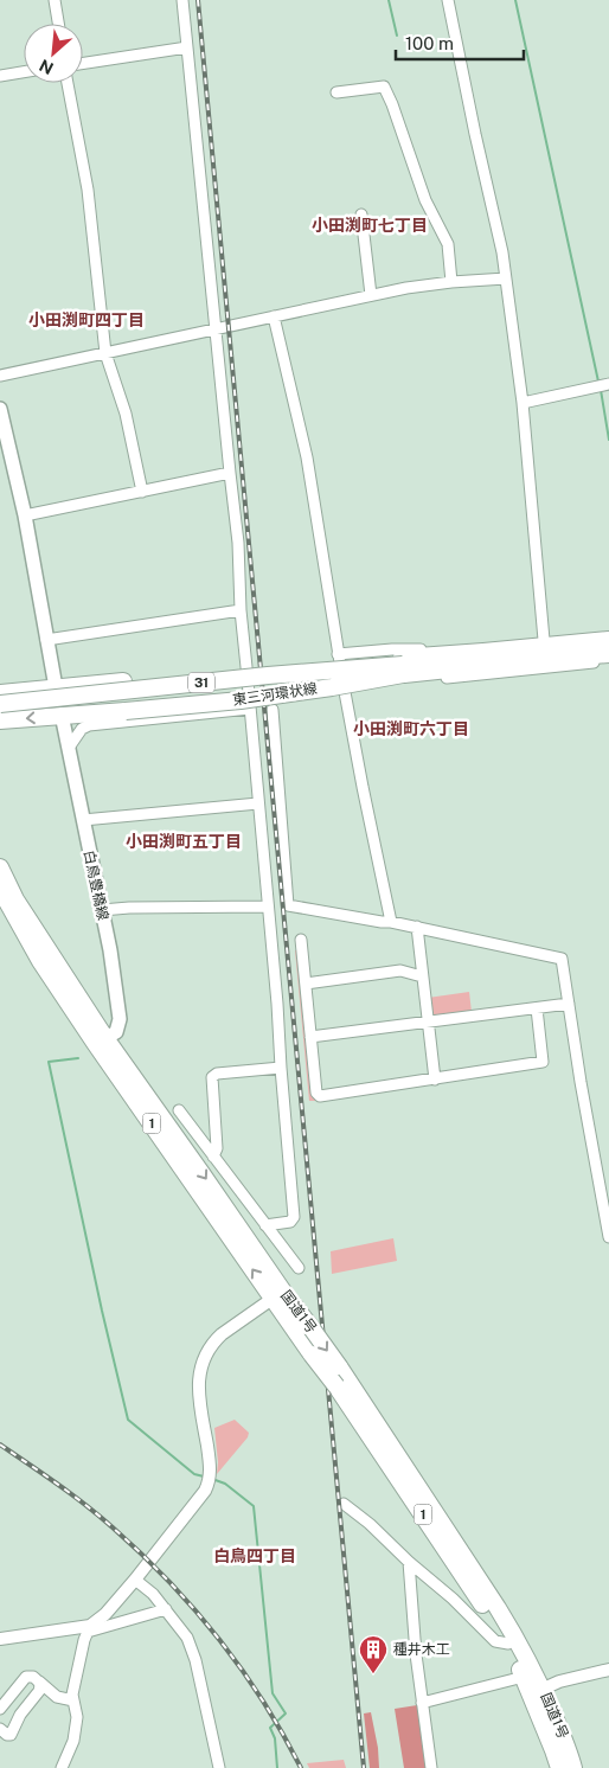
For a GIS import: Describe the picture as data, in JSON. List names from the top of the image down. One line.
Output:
{"streets":{"main road":["31","東三河環状線","白鳥豊橋線","1","国道1号"]},"crossings":[["東三河環状線","白鳥豊橋線"],["白鳥豊橋線","国道1号"]],"districts":["小田渕町七丁目","小田渕町四丁目","小田渕町六丁目","小田渕町五丁目","白鳥四丁目"],"places":{"building":["種井木工"]},"scale_bar":"100 m","north":"bottom left"}
